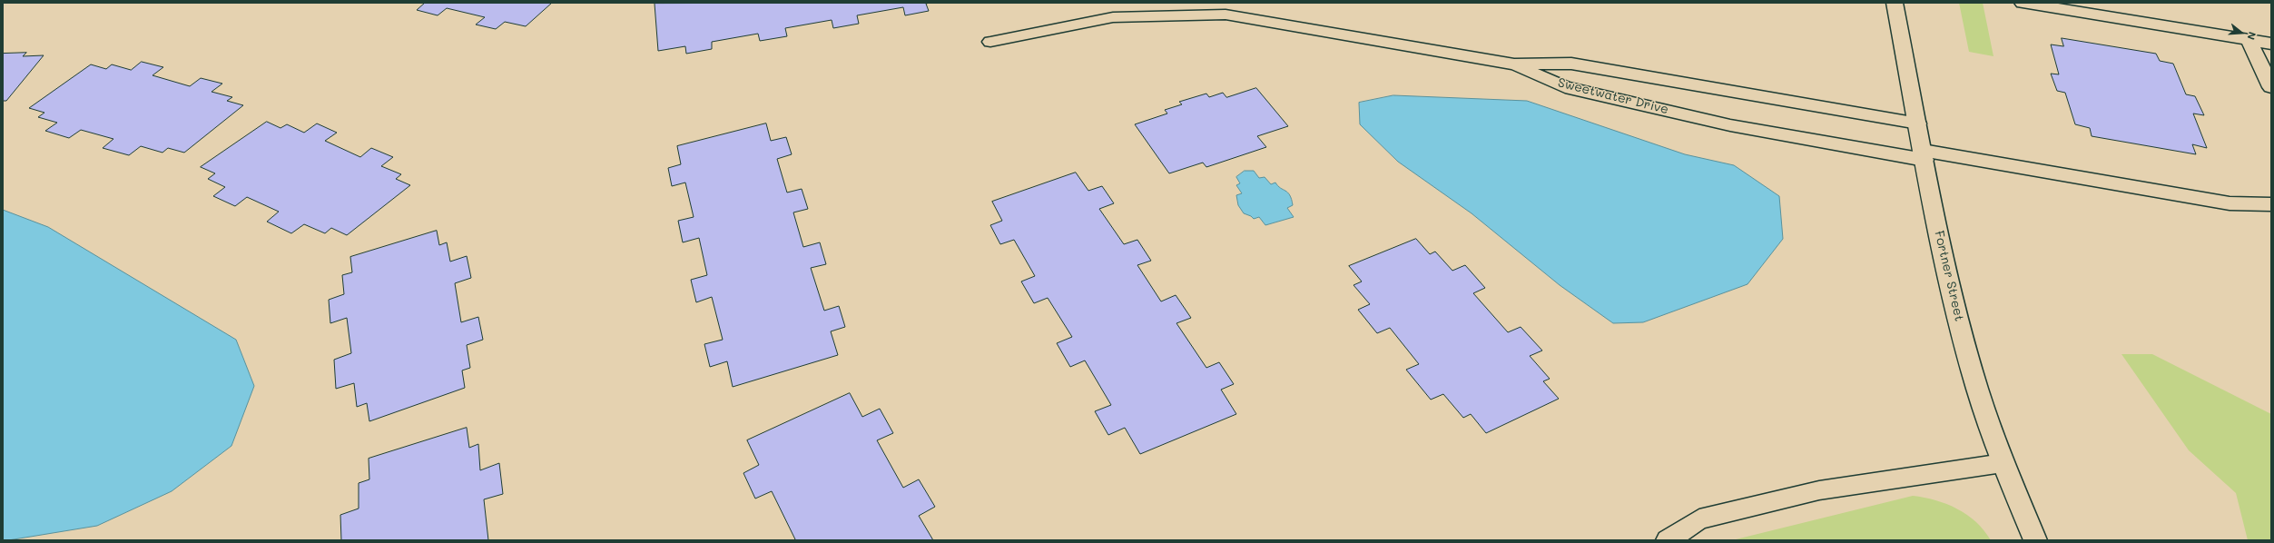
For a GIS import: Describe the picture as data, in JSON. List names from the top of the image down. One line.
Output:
{"streets":{"street":["Fortner Street"],"lane":["Sweetwater Drive"]},"crossings":[["Sweetwater Drive","Fortner Street"]],"north":"right"}
